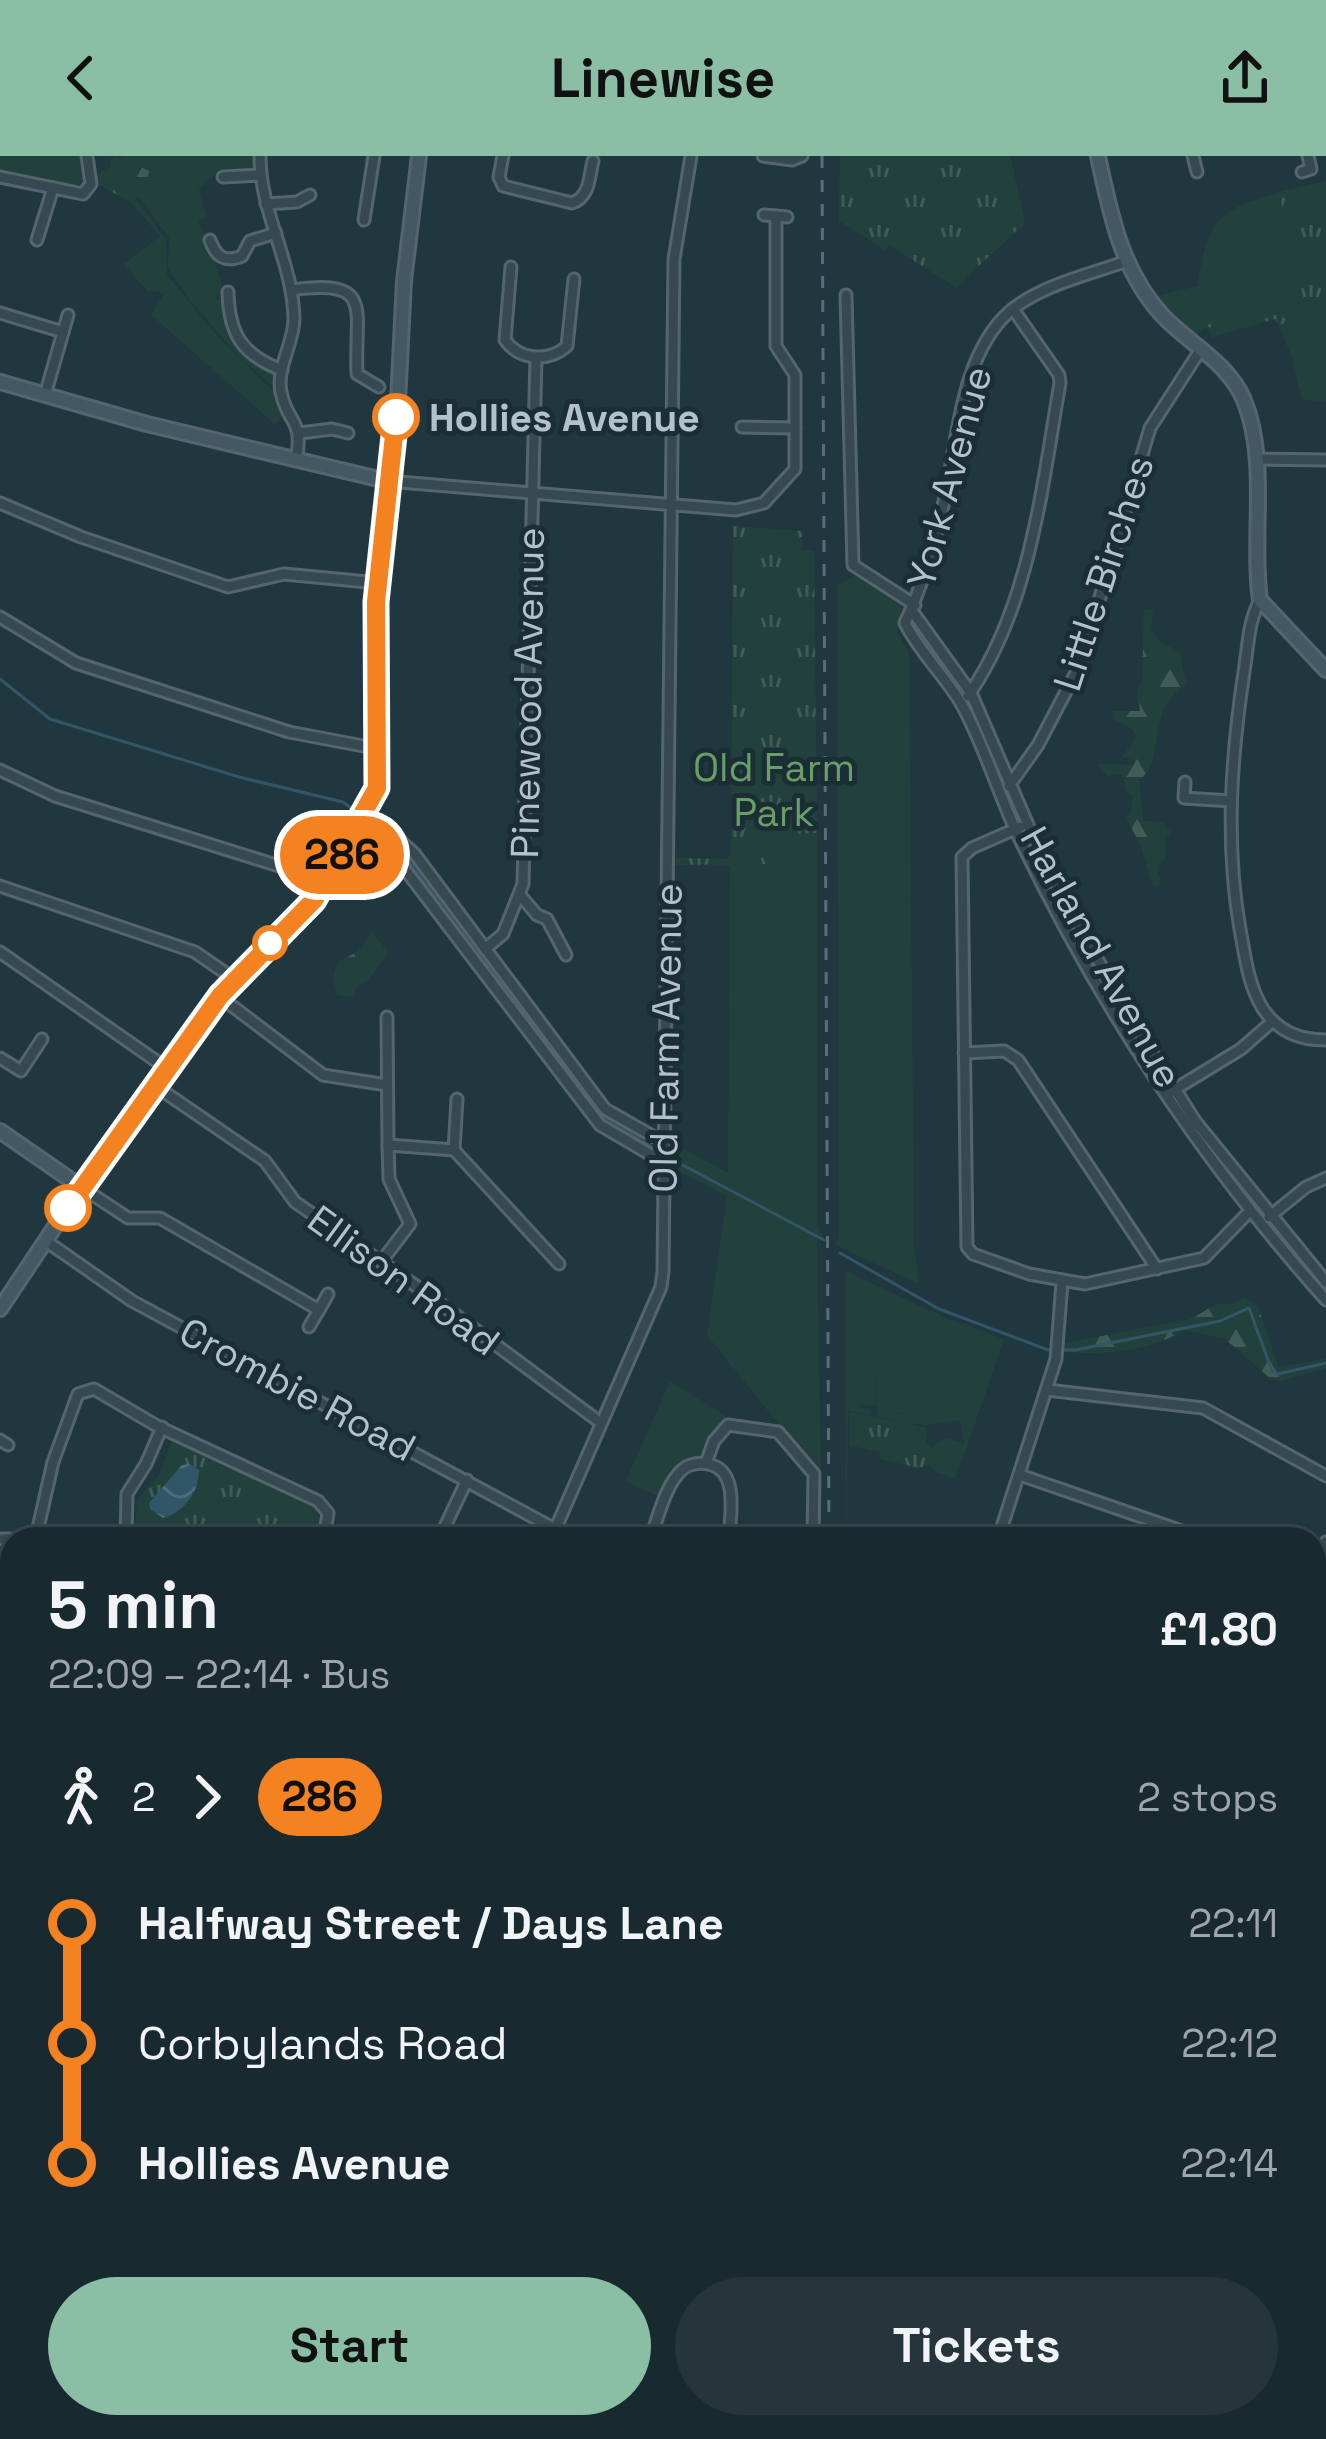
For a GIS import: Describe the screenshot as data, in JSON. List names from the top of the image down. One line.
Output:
{"streets":{"street":["York Avenue","Little Birches","Pinewood Avenue","Harland Avenue","Old Farm Avenue","Ellison Road","Crombie Road"]},"crossings":[["York Avenue","Harland Avenue"],["Little Birches","Harland Avenue"],["Old Farm Avenue","Ellison Road"]],"parks":["Old Farm Park"],"places":["Hollies Avenue"],"lines":["bus line 286"],"page":{"header":"Linewise","on_map":"286","heading":["5 min","22:09 – 22:14 · Bus","£1.80"],"legs":["2","286","2 stops"],"list":[{"name":"Halfway Street / Days Lane","value":"22:11"},{"name":"Corbylands Road","value":"22:12"},{"name":"Hollies Avenue","value":"22:14"}],"buttons":["Start","Tickets"]}}
